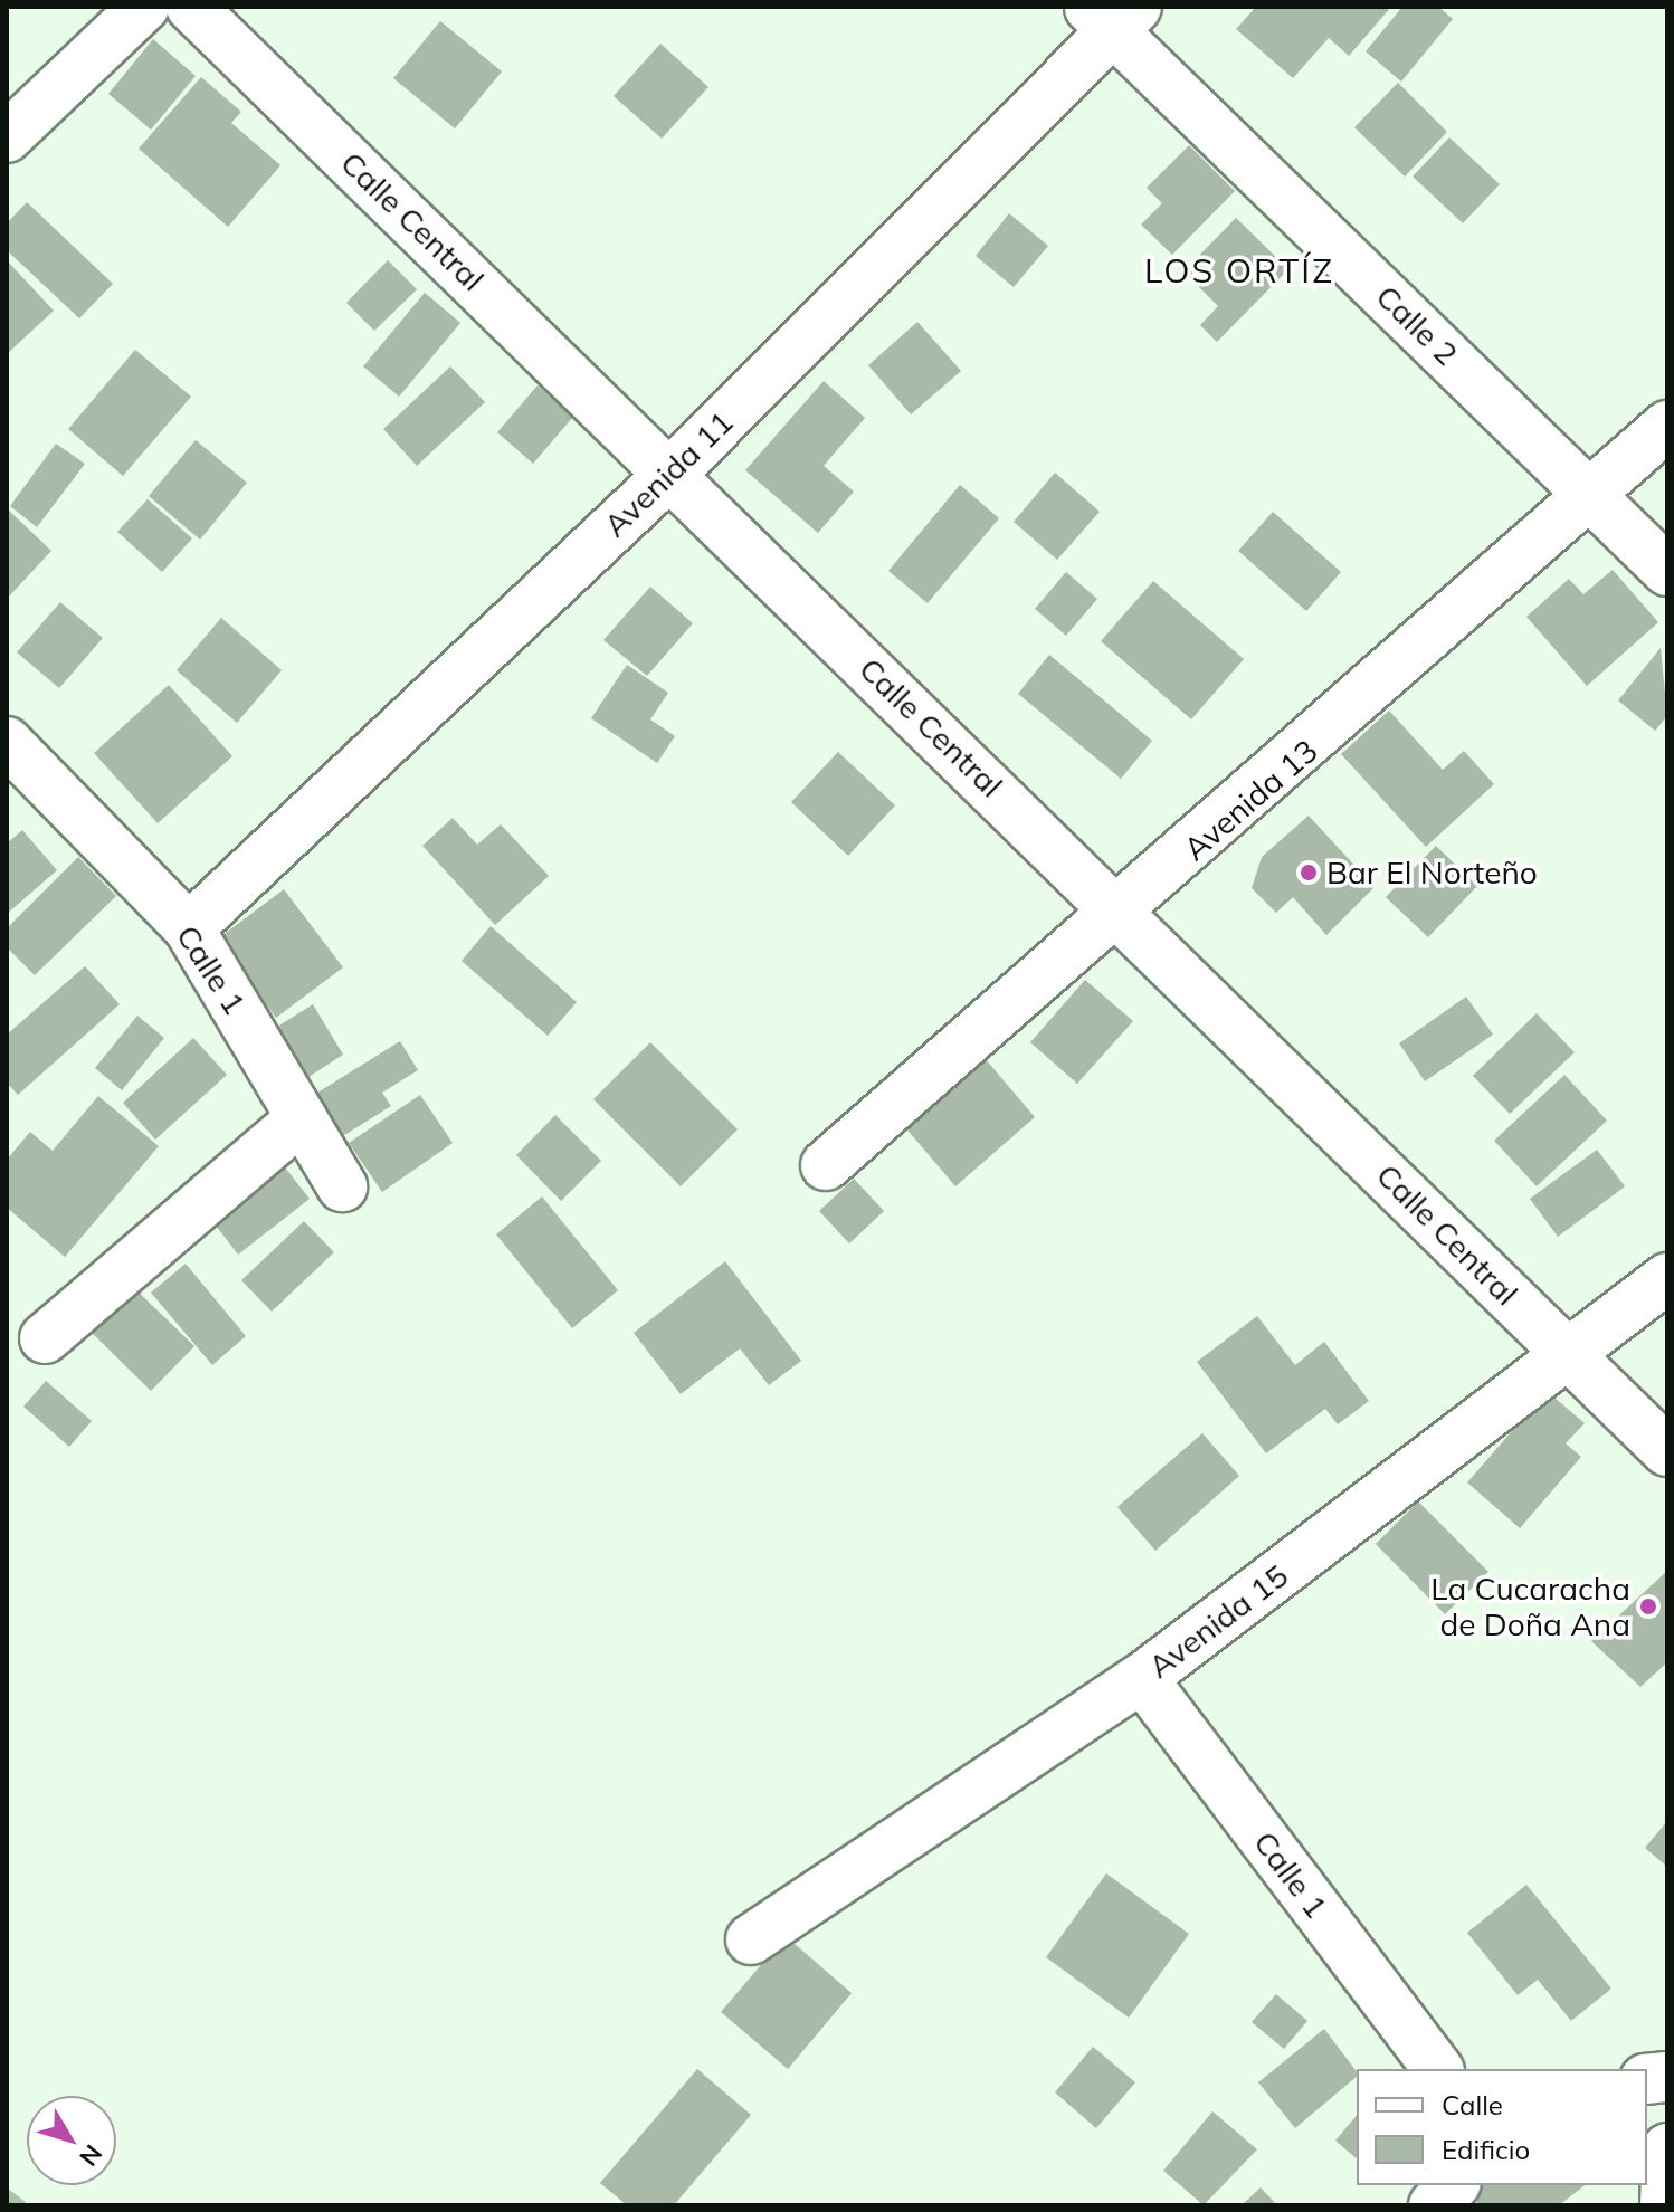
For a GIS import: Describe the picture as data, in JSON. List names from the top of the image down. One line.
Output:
{"streets":{"street":["Calle Central","Calle 2","Avenida 11","Avenida 13","Calle 1","Avenida 15"]},"crossings":[["Calle Central","Avenida 11"],["Calle Central","Avenida 13"],["Calle Central","Avenida 15"],["Calle 2","Avenida 11"],["Calle 2","Avenida 13"],["Avenida 11","Calle 1"],["Calle 1","Avenida 15"]],"districts":["LOS ORTÍZ"],"places":["Bar El Norteño","La Cucaracha de Doña Ana"],"legend":["Calle","Edificio"],"north":"bottom right"}
